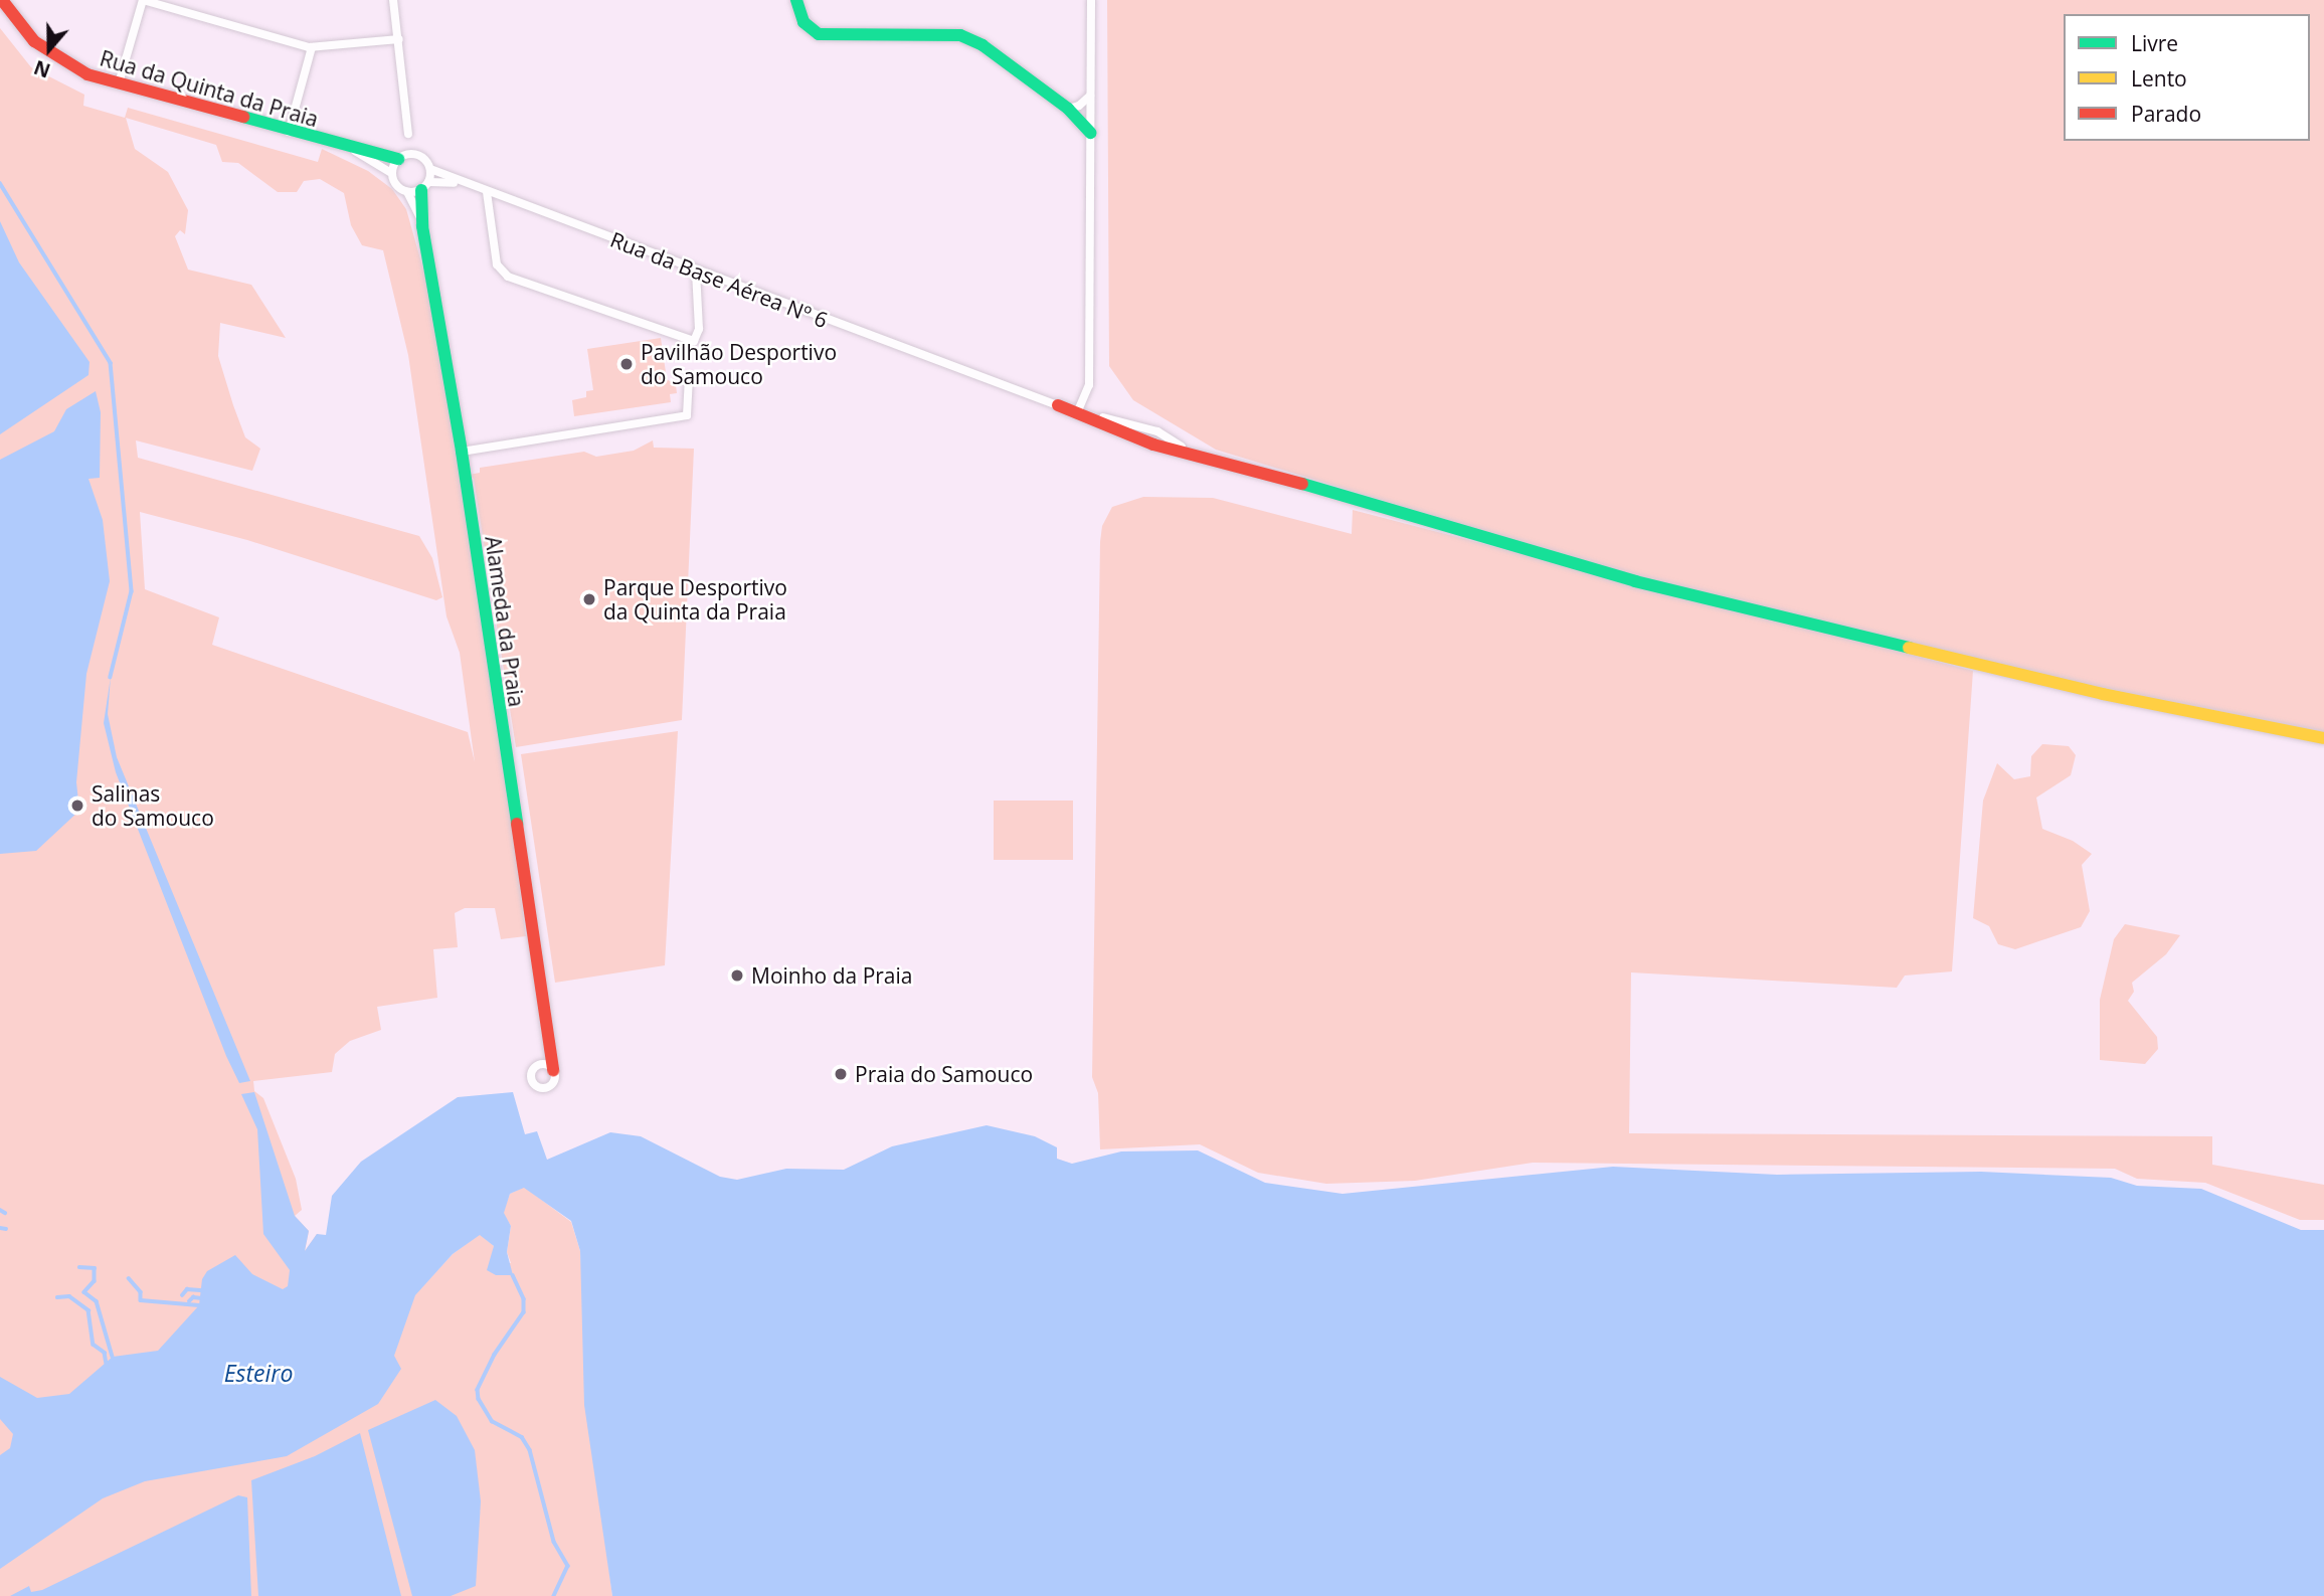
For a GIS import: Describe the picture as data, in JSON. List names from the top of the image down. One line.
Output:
{"streets":{"street":["Rua da Quinta da Praia","Rua da Base Aérea Nº 6","Alameda da Praia"]},"crossings":[["Rua da Quinta da Praia","Alameda da Praia"]],"water":["Esteiro"],"places":["Pavilhão Desportivo do Samouco","Parque Desportivo da Quinta da Praia","Salinas do Samouco","Moinho da Praia","Praia do Samouco"],"legend":["Livre","Lento","Parado"],"north":"bottom"}
